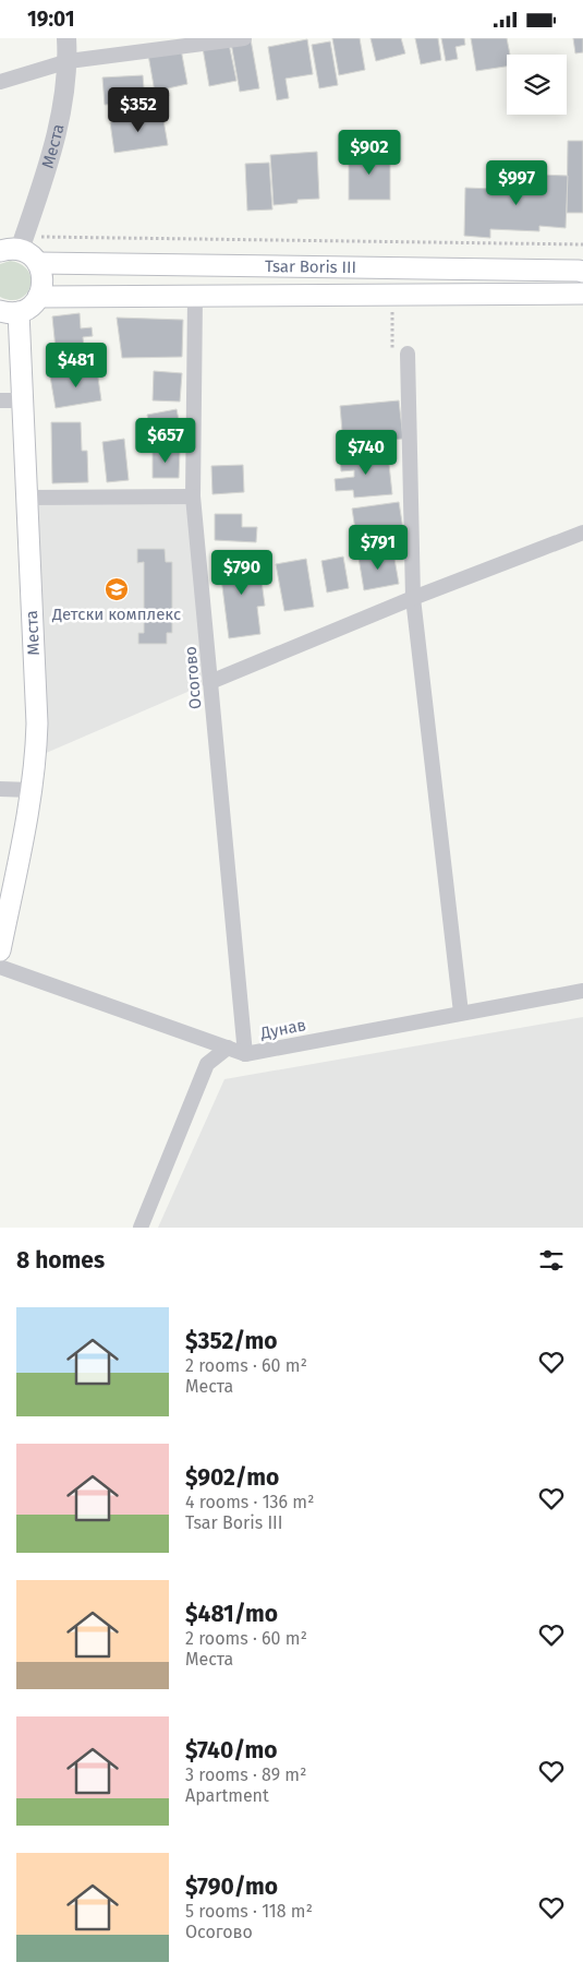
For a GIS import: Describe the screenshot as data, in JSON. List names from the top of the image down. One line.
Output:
{"streets":{"main road":["Места","Tsar Boris III"],"street":["Осогово","Дунав"]},"crossings":[["Tsar Boris III","Осогово"],["Осогово","Дунав"]],"places":{"school or university":["Детски комплекс"]},"page":{"status":"19:01","price":["$352","$902","$997","$481","$657","$740","$791","$790"],"heading":"8 homes","list":[{"name":"$352/mo","note":"2 rooms · 60 m² · Места"},{"name":"$902/mo","note":"4 rooms · 136 m² · Tsar Boris III"},{"name":"$481/mo","note":"2 rooms · 60 m² · Места"},{"name":"$740/mo","note":"3 rooms · 89 m² · Apartment"},{"name":"$790/mo","note":"5 rooms · 118 m² · Осогово"}]}}
